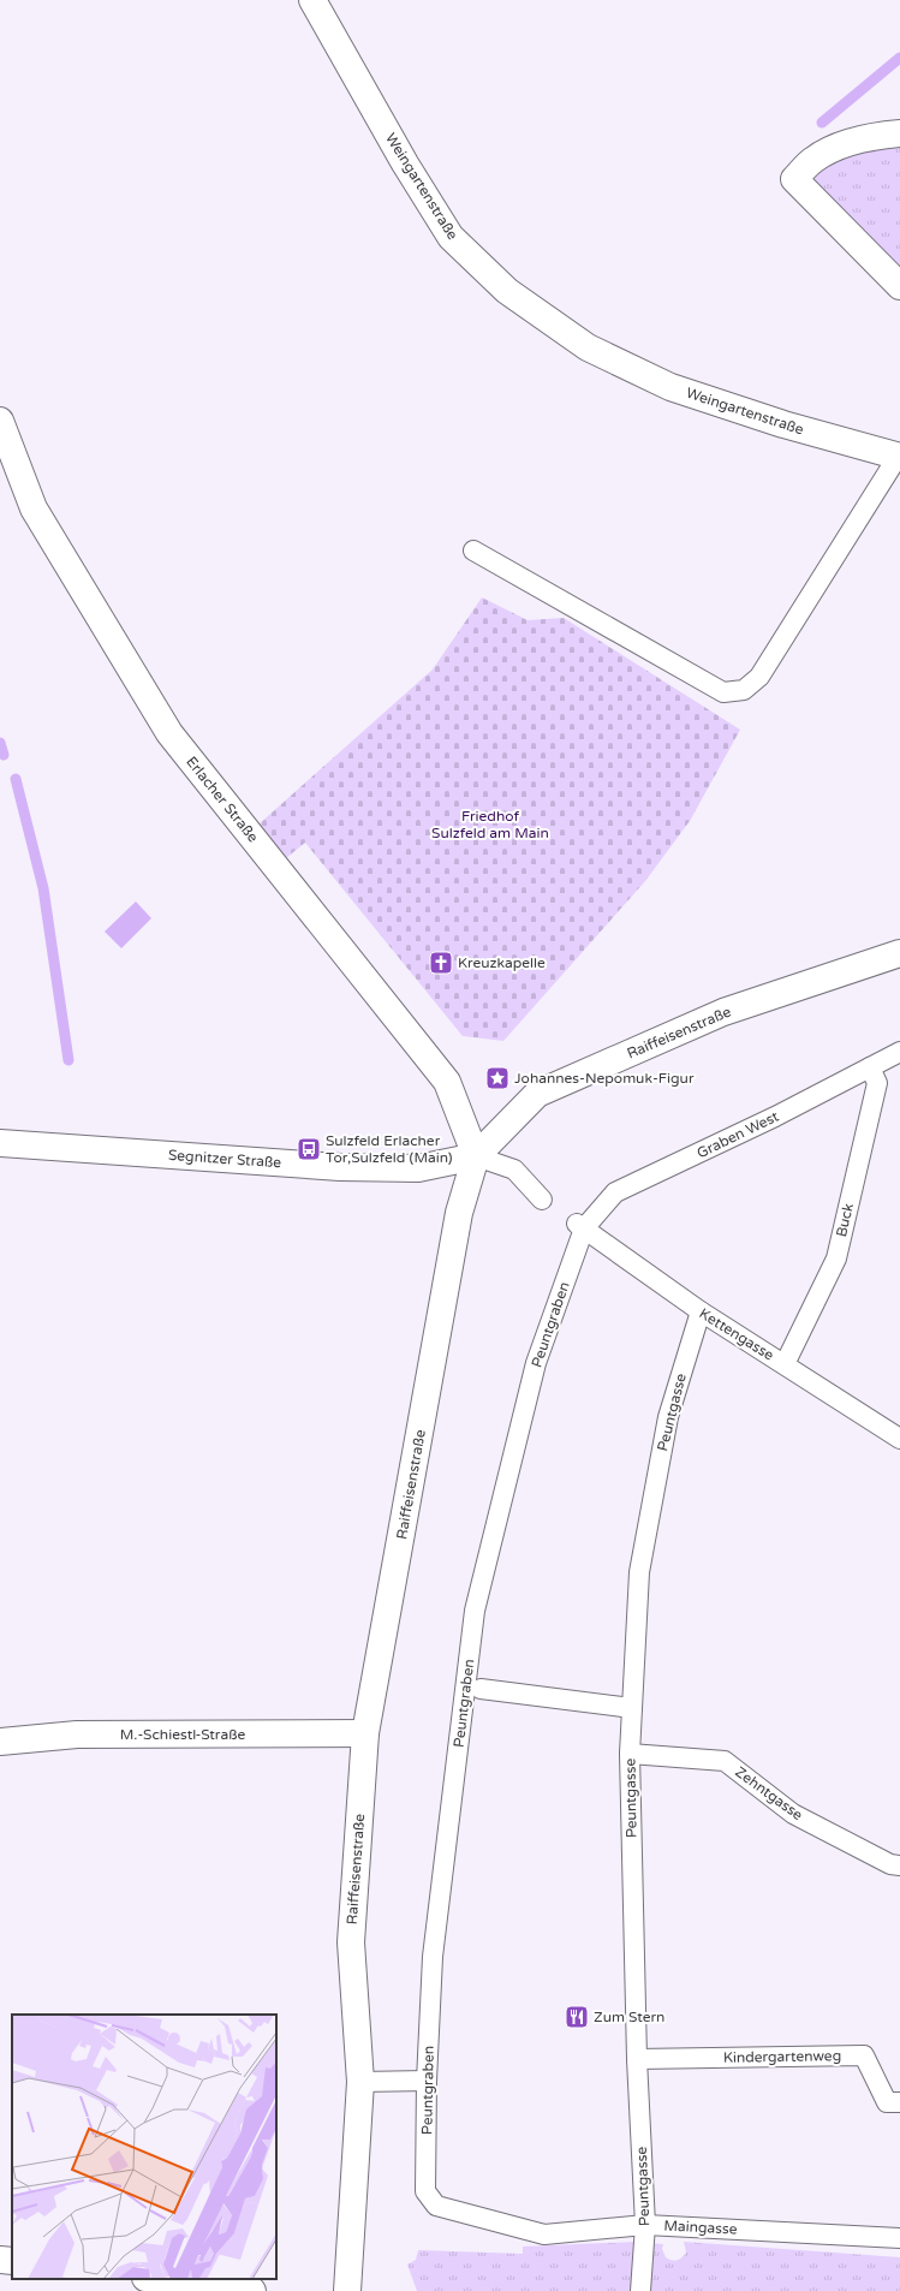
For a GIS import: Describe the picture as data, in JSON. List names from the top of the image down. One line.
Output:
{"streets":{"street":["Weingartenstraße","Erlacher Straße","Raiffeisenstraße","Segnitzer Straße","M.-Schiestl-Straße"],"lane":["Graben West","Buck","Peuntgraben","Kettengasse","Peuntgasse","Zehntgasse","Kindergartenweg","Maingasse"]},"crossings":[["Erlacher Straße","Raiffeisenstraße"],["Erlacher Straße","Segnitzer Straße"],["Raiffeisenstraße","Segnitzer Straße"],["Raiffeisenstraße","M.-Schiestl-Straße"],["Graben West","Buck"],["Graben West","Peuntgraben"],["Graben West","Kettengasse"],["Buck","Kettengasse"],["Peuntgraben","Kettengasse"],["Peuntgraben","Maingasse"],["Kettengasse","Peuntgasse"],["Peuntgasse","Zehntgasse"],["Peuntgasse","Kindergartenweg"],["Peuntgasse","Maingasse"]],"parks":["Friedhof Sulzfeld am Main"],"places":{"church":["Kreuzkapelle"],"place":["Johannes-Nepomuk-Figur"],"bus stop":["Sulzfeld Erlacher Tor,Sulzfeld (Main)"],"restaurant":["Zum Stern"]}}
